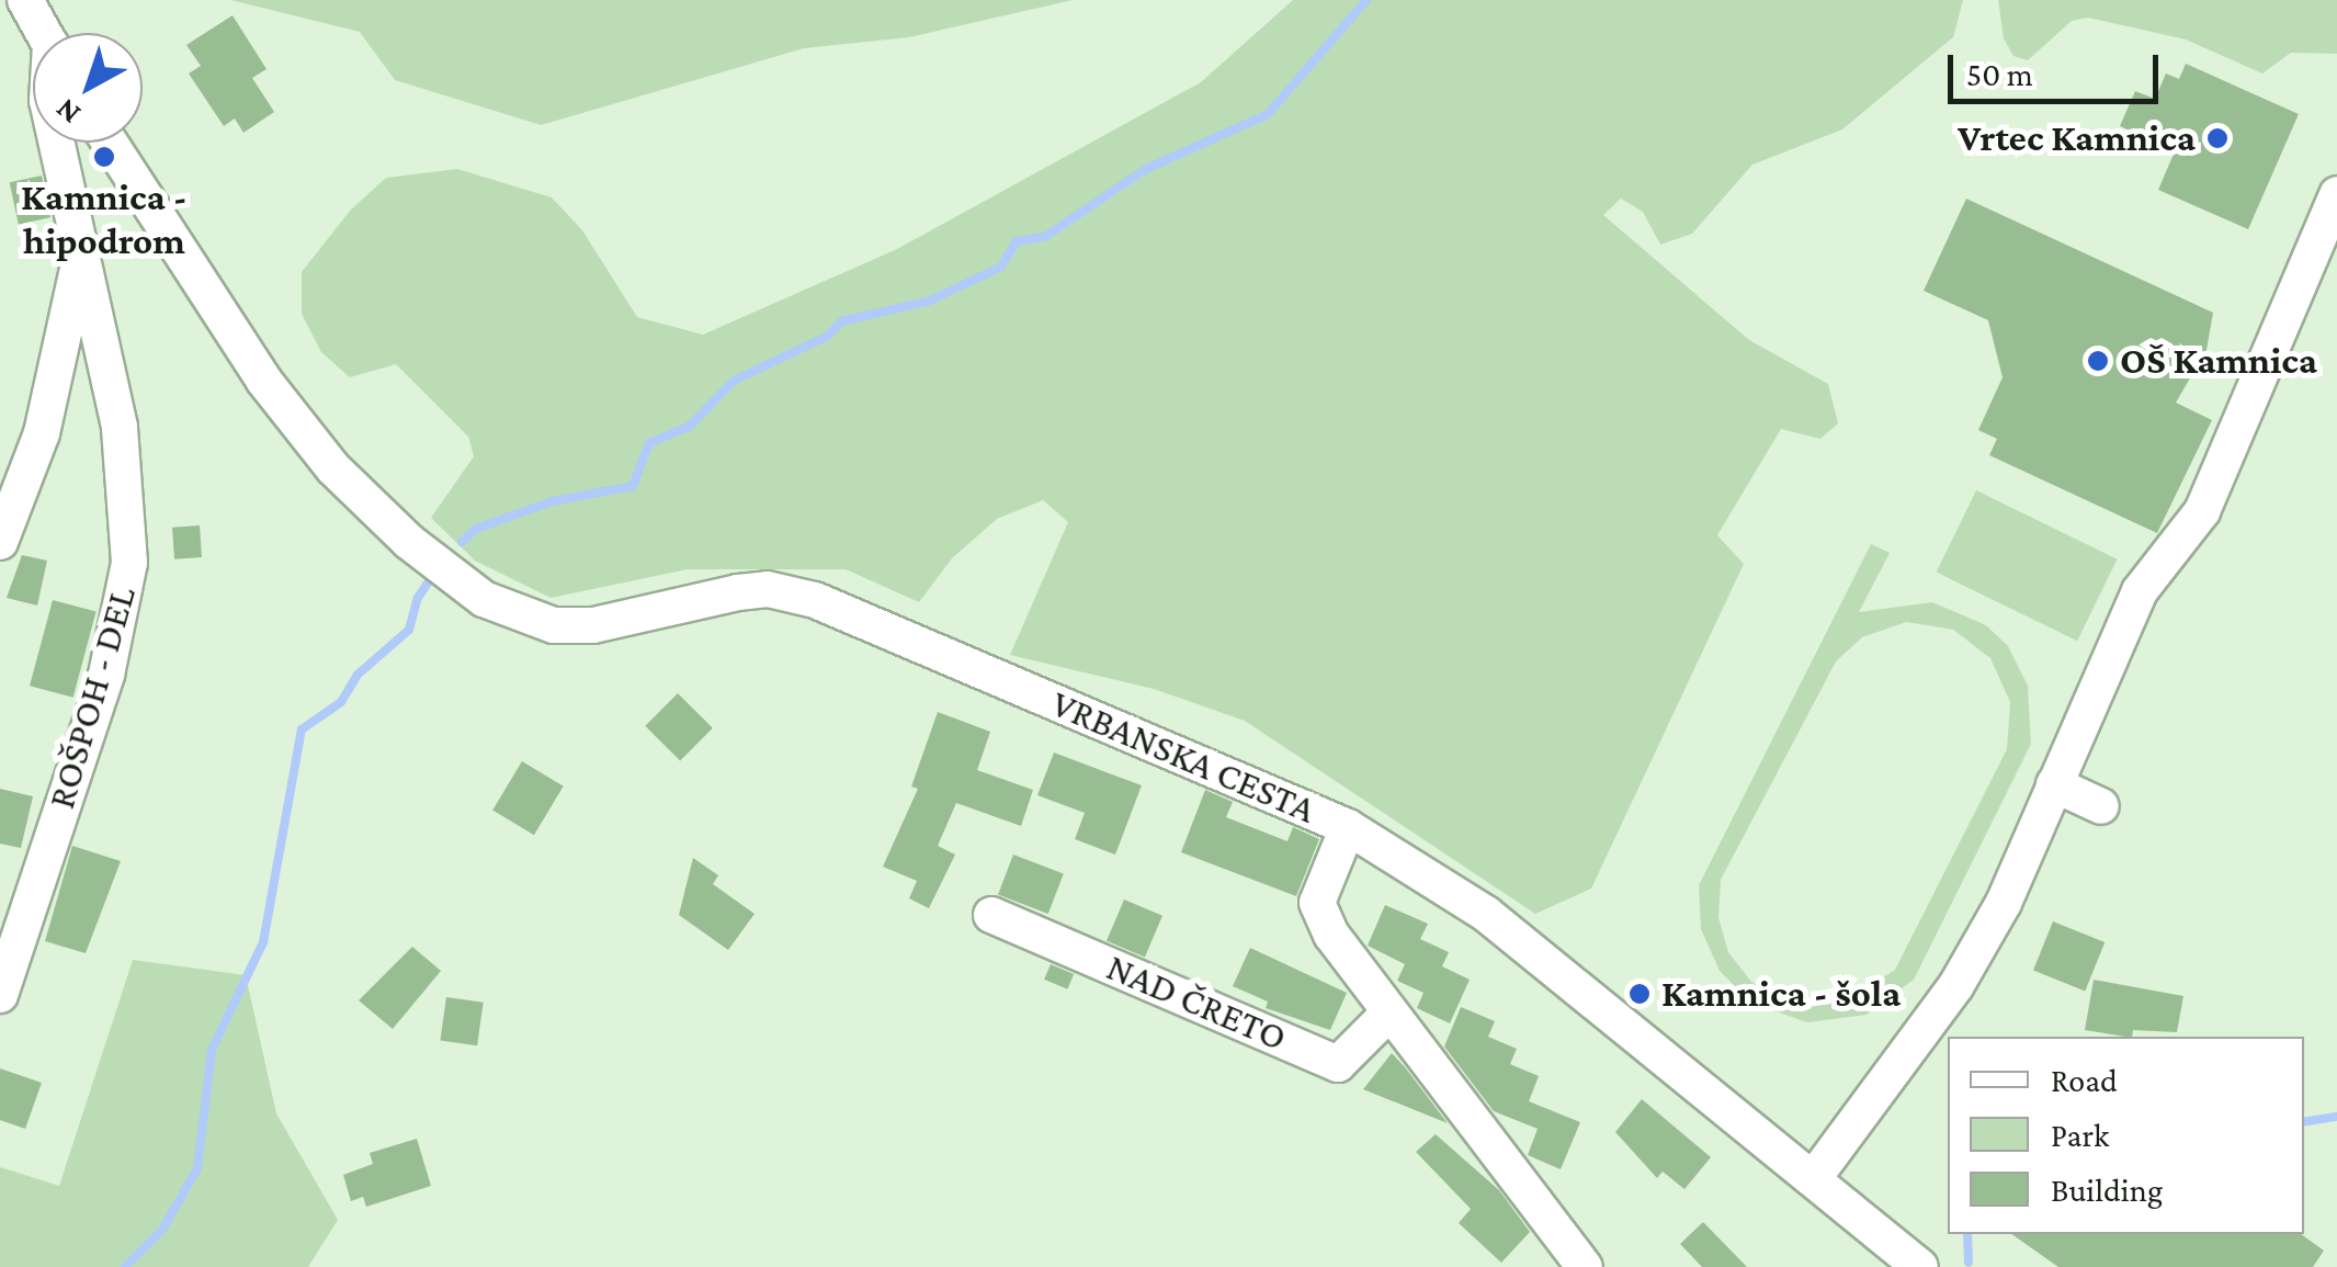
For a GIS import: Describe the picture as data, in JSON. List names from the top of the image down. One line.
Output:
{"streets":{"street":["ROŠPOH - DEL","VRBANSKA CESTA","NAD ČRETO"]},"places":["Vrtec Kamnica","Kamnica - hipodrom","OŠ Kamnica","Kamnica - šola"],"legend":["Road","Park","Building"],"scale_bar":"50 m","north":"bottom left"}
